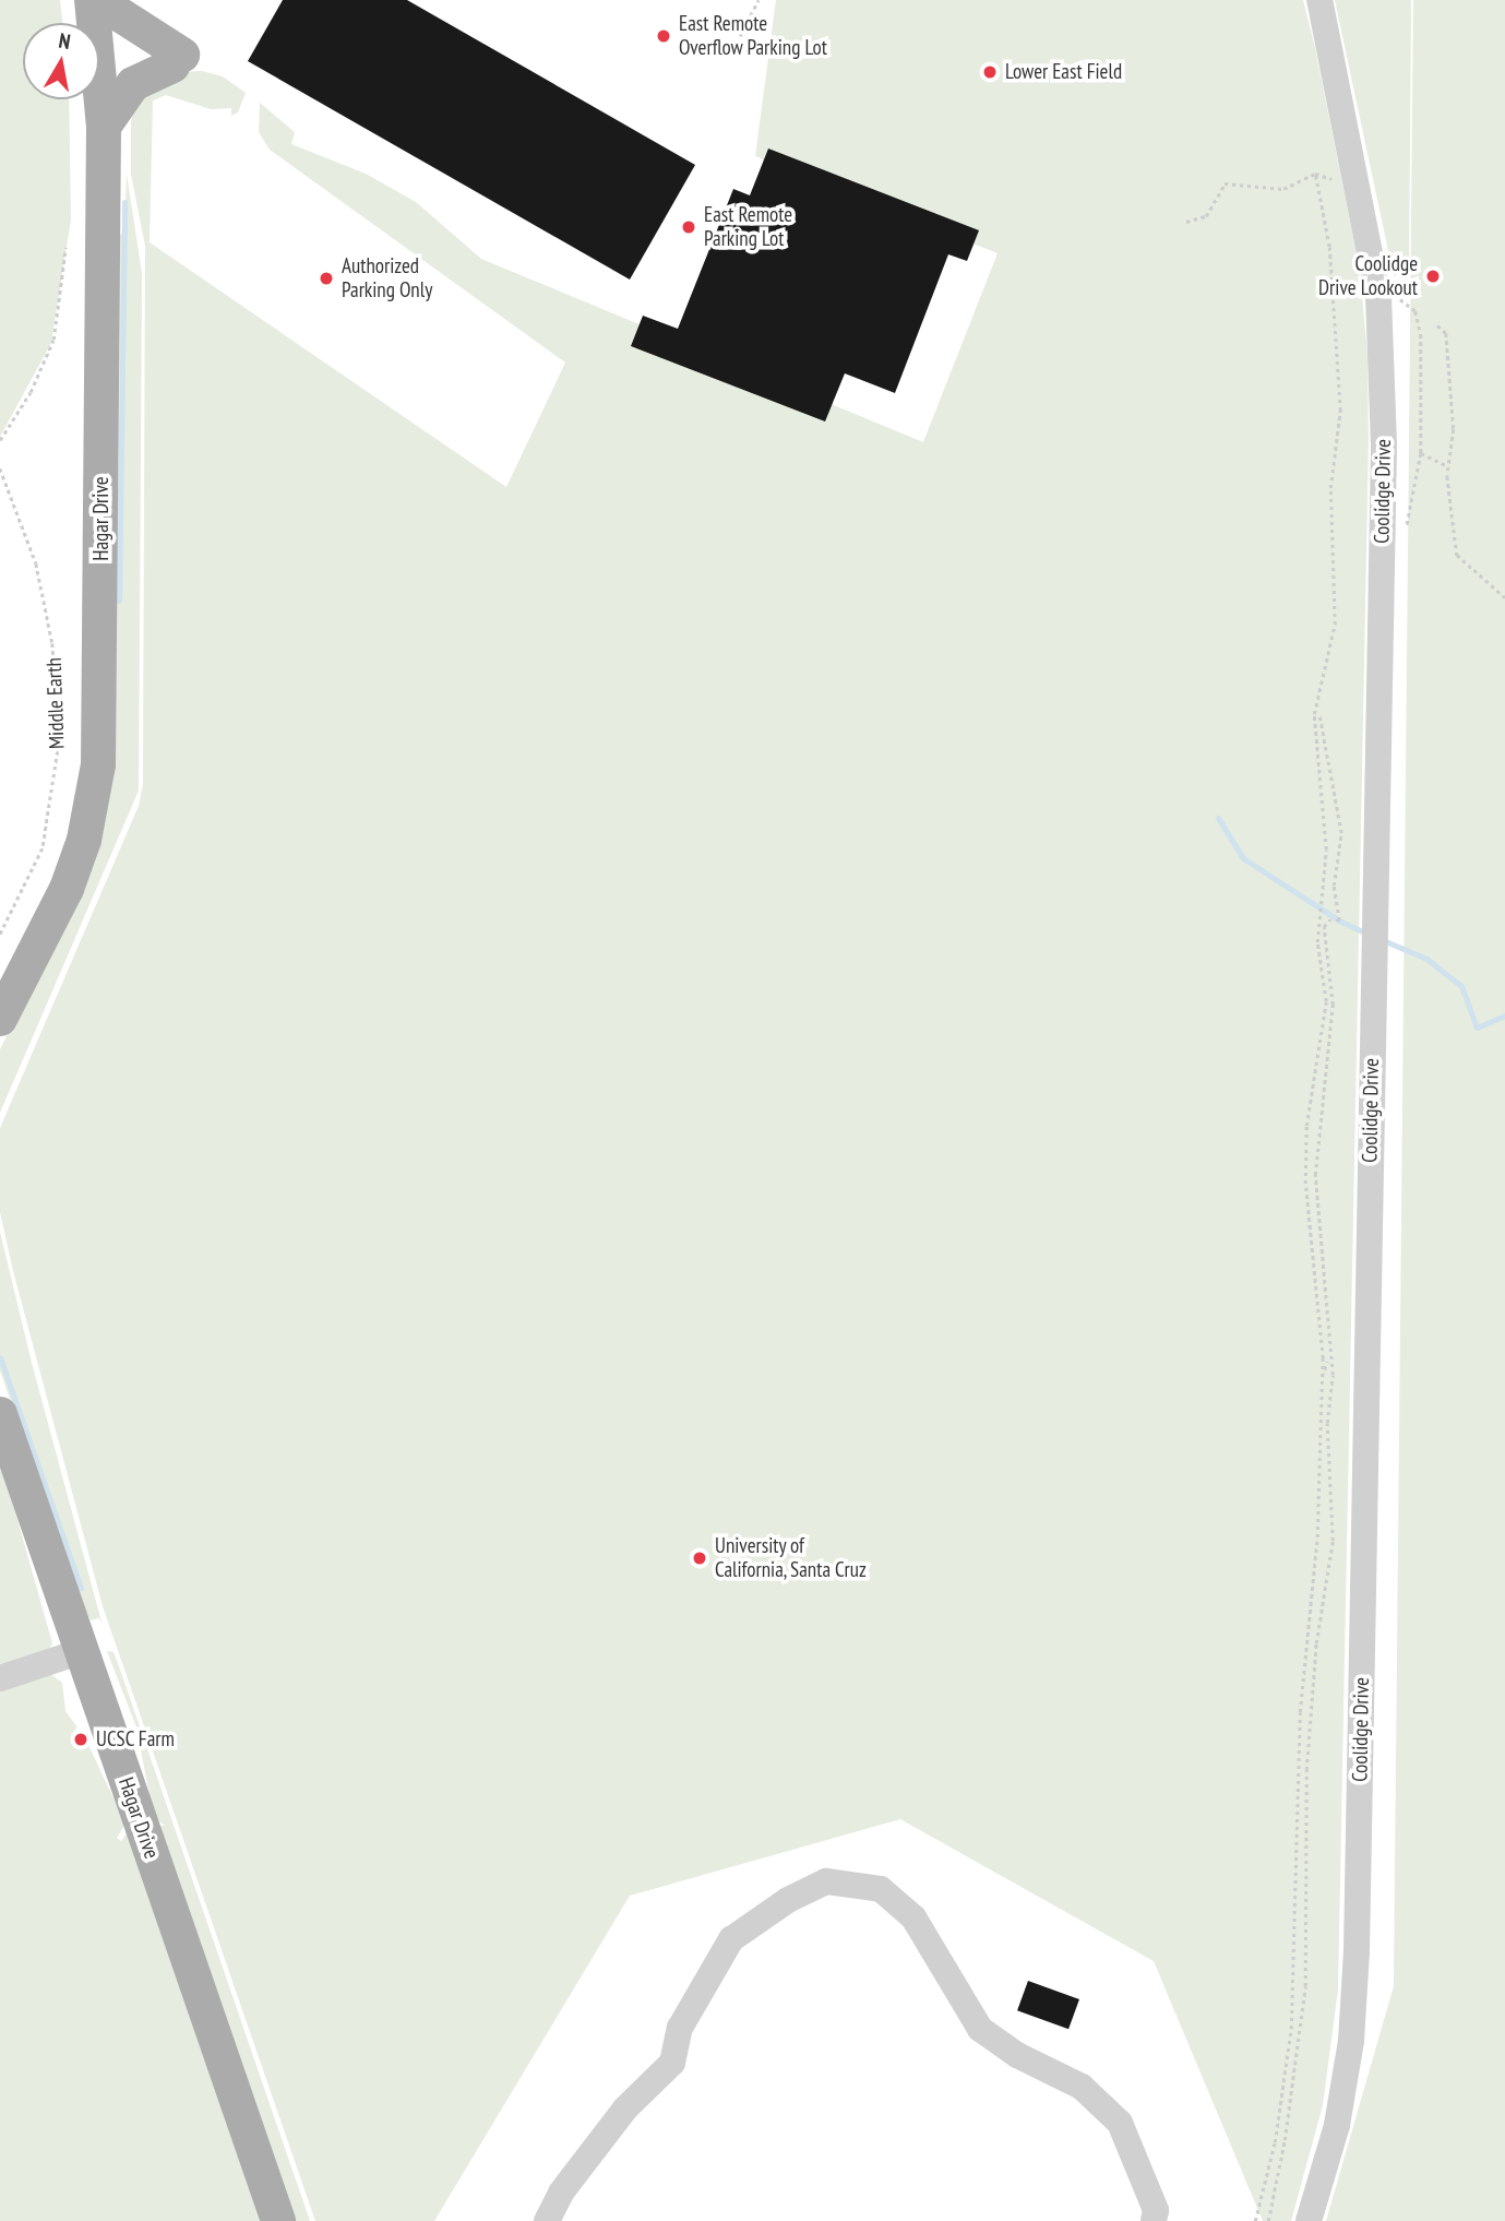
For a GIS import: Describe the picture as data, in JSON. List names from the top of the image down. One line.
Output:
{"streets":{"main road":["Hagar Drive"],"street":["Coolidge Drive"],"path":["Middle Earth"]},"places":["East Remote Overflow Parking Lot","Lower East Field","East Remote Parking Lot","Coolidge Drive Lookout","Authorized Parking Only","University of California, Santa Cruz","UCSC Farm"],"north":"top"}
